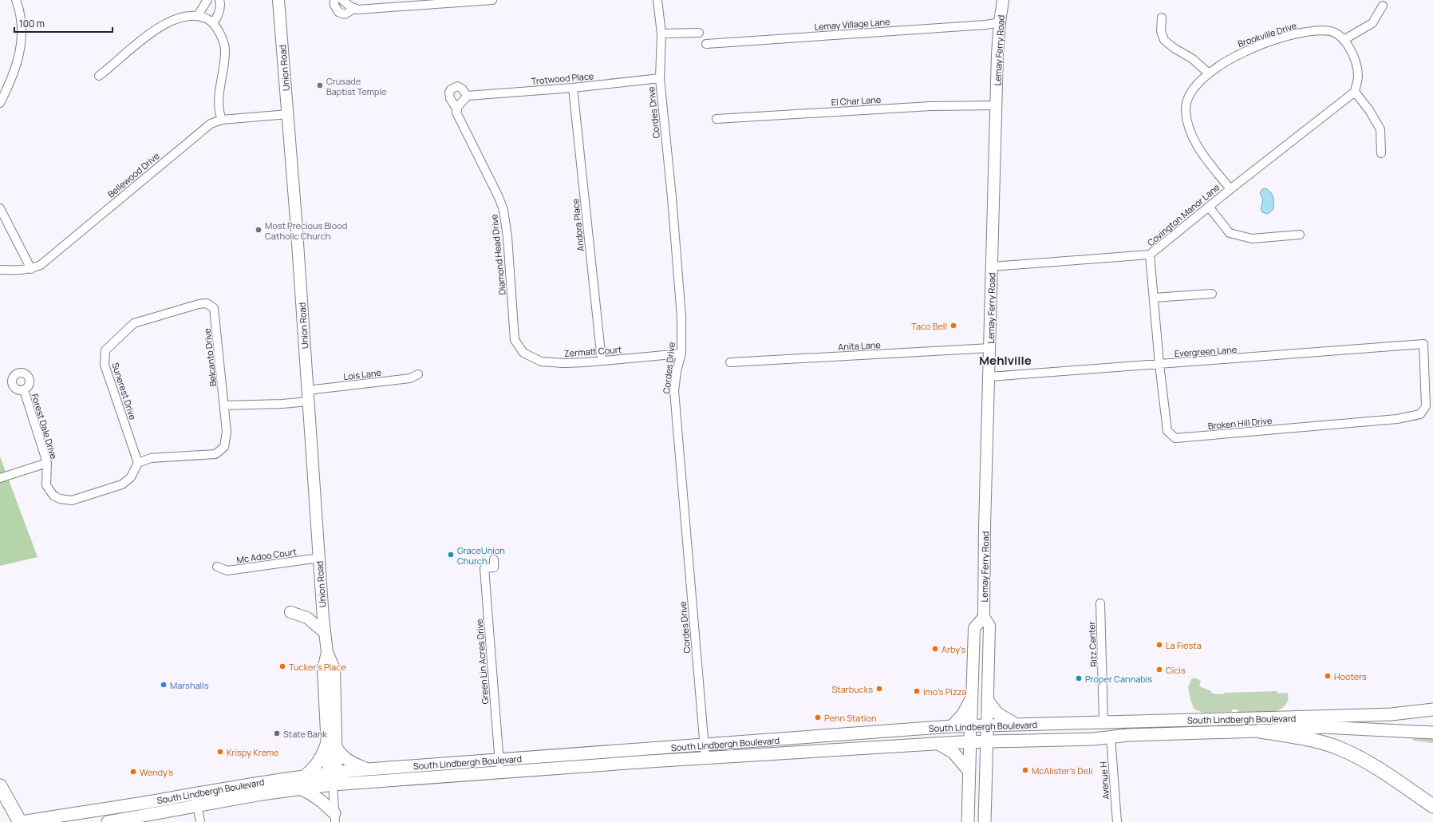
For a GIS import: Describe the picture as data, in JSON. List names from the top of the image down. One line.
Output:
{"streets":{"main road":["Lemay Ferry Road","Union Road","South Lindbergh Boulevard"],"street":["Lemay Village Lane","Brookville Drive","Trotwood Place","El Char Lane","Cordes Drive","Bellewood Drive","Covington Manor Lane","Andora Place","Diamond Head Drive","Anita Lane","Zermatt Court","Evergreen Lane","Belcanto Drive","Lois Lane","Sunerest Drive","Broken Hill Drive","Forest Dale Drive","Mc Adoo Court","Ritz Center","Green Lin Acres Drive","Avenue H"]},"crossings":[["Lemay Village Lane","Lemay Ferry Road"],["Brookville Drive","Covington Manor Lane"],["Lemay Ferry Road","El Char Lane"],["Lemay Ferry Road","Covington Manor Lane"],["Lemay Ferry Road","Anita Lane"],["Lemay Ferry Road","Evergreen Lane"],["Lemay Ferry Road","South Lindbergh Boulevard"],["Union Road","Bellewood Drive"],["Union Road","Lois Lane"],["Union Road","Mc Adoo Court"],["Union Road","South Lindbergh Boulevard"],["Trotwood Place","Cordes Drive"],["Trotwood Place","Andora Place"],["Trotwood Place","Diamond Head Drive"],["Cordes Drive","Zermatt Court"],["Cordes Drive","South Lindbergh Boulevard"],["Covington Manor Lane","Broken Hill Drive"],["Andora Place","Zermatt Court"],["Diamond Head Drive","Zermatt Court"],["Evergreen Lane","Broken Hill Drive"],["Belcanto Drive","Sunerest Drive"],["Sunerest Drive","Forest Dale Drive"],["Ritz Center","South Lindbergh Boulevard"],["Green Lin Acres Drive","South Lindbergh Boulevard"],["South Lindbergh Boulevard","Avenue H"]],"districts":["Mehlville"],"places":["Crusade Baptist Temple","Most Precious Blood Catholic Church","Taco Bell","GraceUnion Church","La Fiesta","Arby's","Tucker's Place","Cicis","Hooters","Proper Cannabis","Marshalls","Starbucks","Imo's Pizza","Penn Station","State Bank","Krispy Kreme","McAlister's Deli","Wendy's"],"scale_bar":"100 m"}
